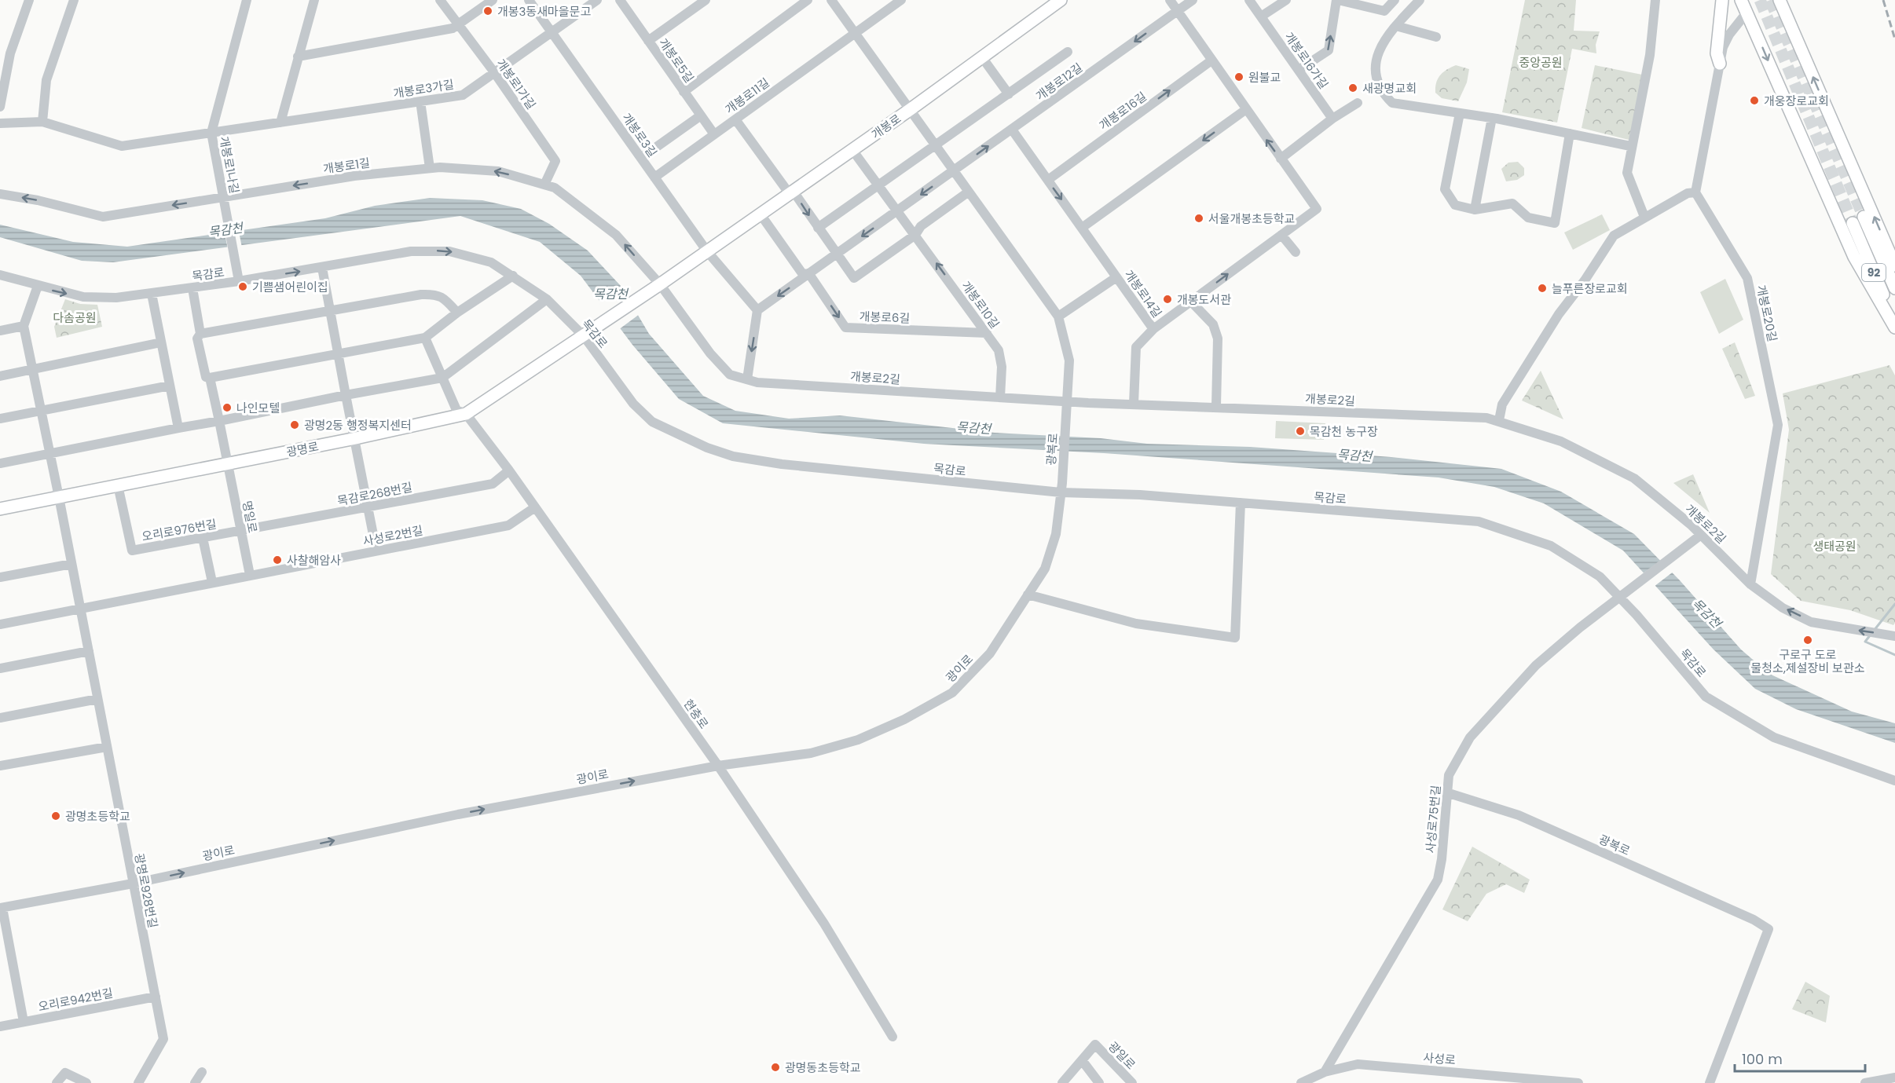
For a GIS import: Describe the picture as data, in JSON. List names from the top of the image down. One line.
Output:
{"streets":{"main road":["개봉로","92","광명로"],"street":["개봉로5길","개봉로16가길","개봉로12길","개봉로1가길","개봉로3가길","개봉로11길","개봉로16길","개봉로3길","개봉로1나길","개봉로1길","목감로","개봉로14길","개봉로10길","개봉로20길","개봉로6길","개봉로2길","광복로","목감로268번길","명일로","오리로976번길","사성로2번길","광이로","현충로","사성로75번길","광명로928번길","오리로942번길","광일로","사성로"]},"crossings":[["개봉로5길","개봉로11길"],["개봉로12길","개봉로14길"],["개봉로12길","개봉로10길"],["개봉로1가길","개봉로3가길"],["개봉로1가길","개봉로1길"],["개봉로3가길","개봉로3길"],["개봉로3가길","개봉로1나길"],["개봉로11길","개봉로3길"],["개봉로16길","개봉로14길"],["개봉로","개봉로3길"],["개봉로","개봉로1길"],["개봉로","목감로"],["개봉로","개봉로10길"],["개봉로","개봉로6길"],["개봉로","개봉로2길"],["개봉로","광명로"],["개봉로1나길","개봉로1길"],["개봉로1나길","목감로"],["개봉로1길","개봉로2길"],["목감로","광명로"],["목감로","광복로"],["목감로","광이로"],["목감로","사성로75번길"],["개봉로10길","개봉로6길"],["개봉로10길","개봉로2길"],["개봉로20길","개봉로2길"],["개봉로2길","광복로"],["개봉로2길","사성로75번길"],["광명로","명일로"],["광명로","오리로976번길"],["광명로","현충로"],["광명로","광명로928번길"],["광복로","광이로"],["광복로","사성로75번길"],["목감로268번길","명일로"],["목감로268번길","오리로976번길"],["목감로268번길","현충로"],["명일로","오리로976번길"],["명일로","사성로2번길"],["사성로2번길","현충로"],["사성로2번길","광명로928번길"],["광이로","현충로"],["광이로","광명로928번길"],["사성로75번길","사성로"],["광명로928번길","오리로942번길"]],"one_way":["개봉로1길","개봉로6길","광이로"],"water":["목감천"],"parks":["중앙공원","다솜공원","생태공원"],"places":["개봉3동새마을문고","원불교","새광명교회","개웅장로교회","서울개봉초등학교","기쁨샘어린이집","늘푸른장로교회","개봉도서관","나인모텔","광명2동 행정복지센터","목감천 농구장","사찰해암사","구로구 도로 물청소,제설장비 보관소","광명초등학교","광명동초등학교"],"scale_bar":"100 m"}
